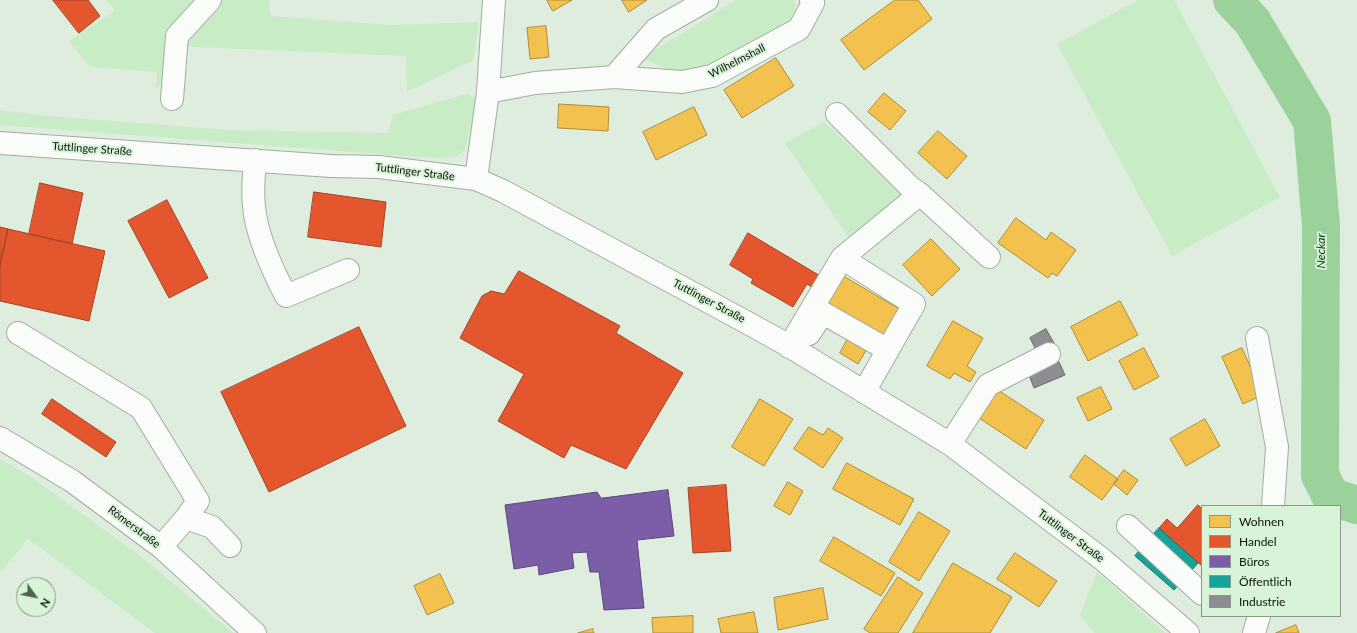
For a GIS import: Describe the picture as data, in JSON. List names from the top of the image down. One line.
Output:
{"streets":{"street":["Wilhelmshall","Tuttlinger Straße","Römerstraße"]},"water":["Neckar"],"legend":["Wohnen","Handel","Büros","Öffentlich","Industrie"],"north":"bottom right"}
